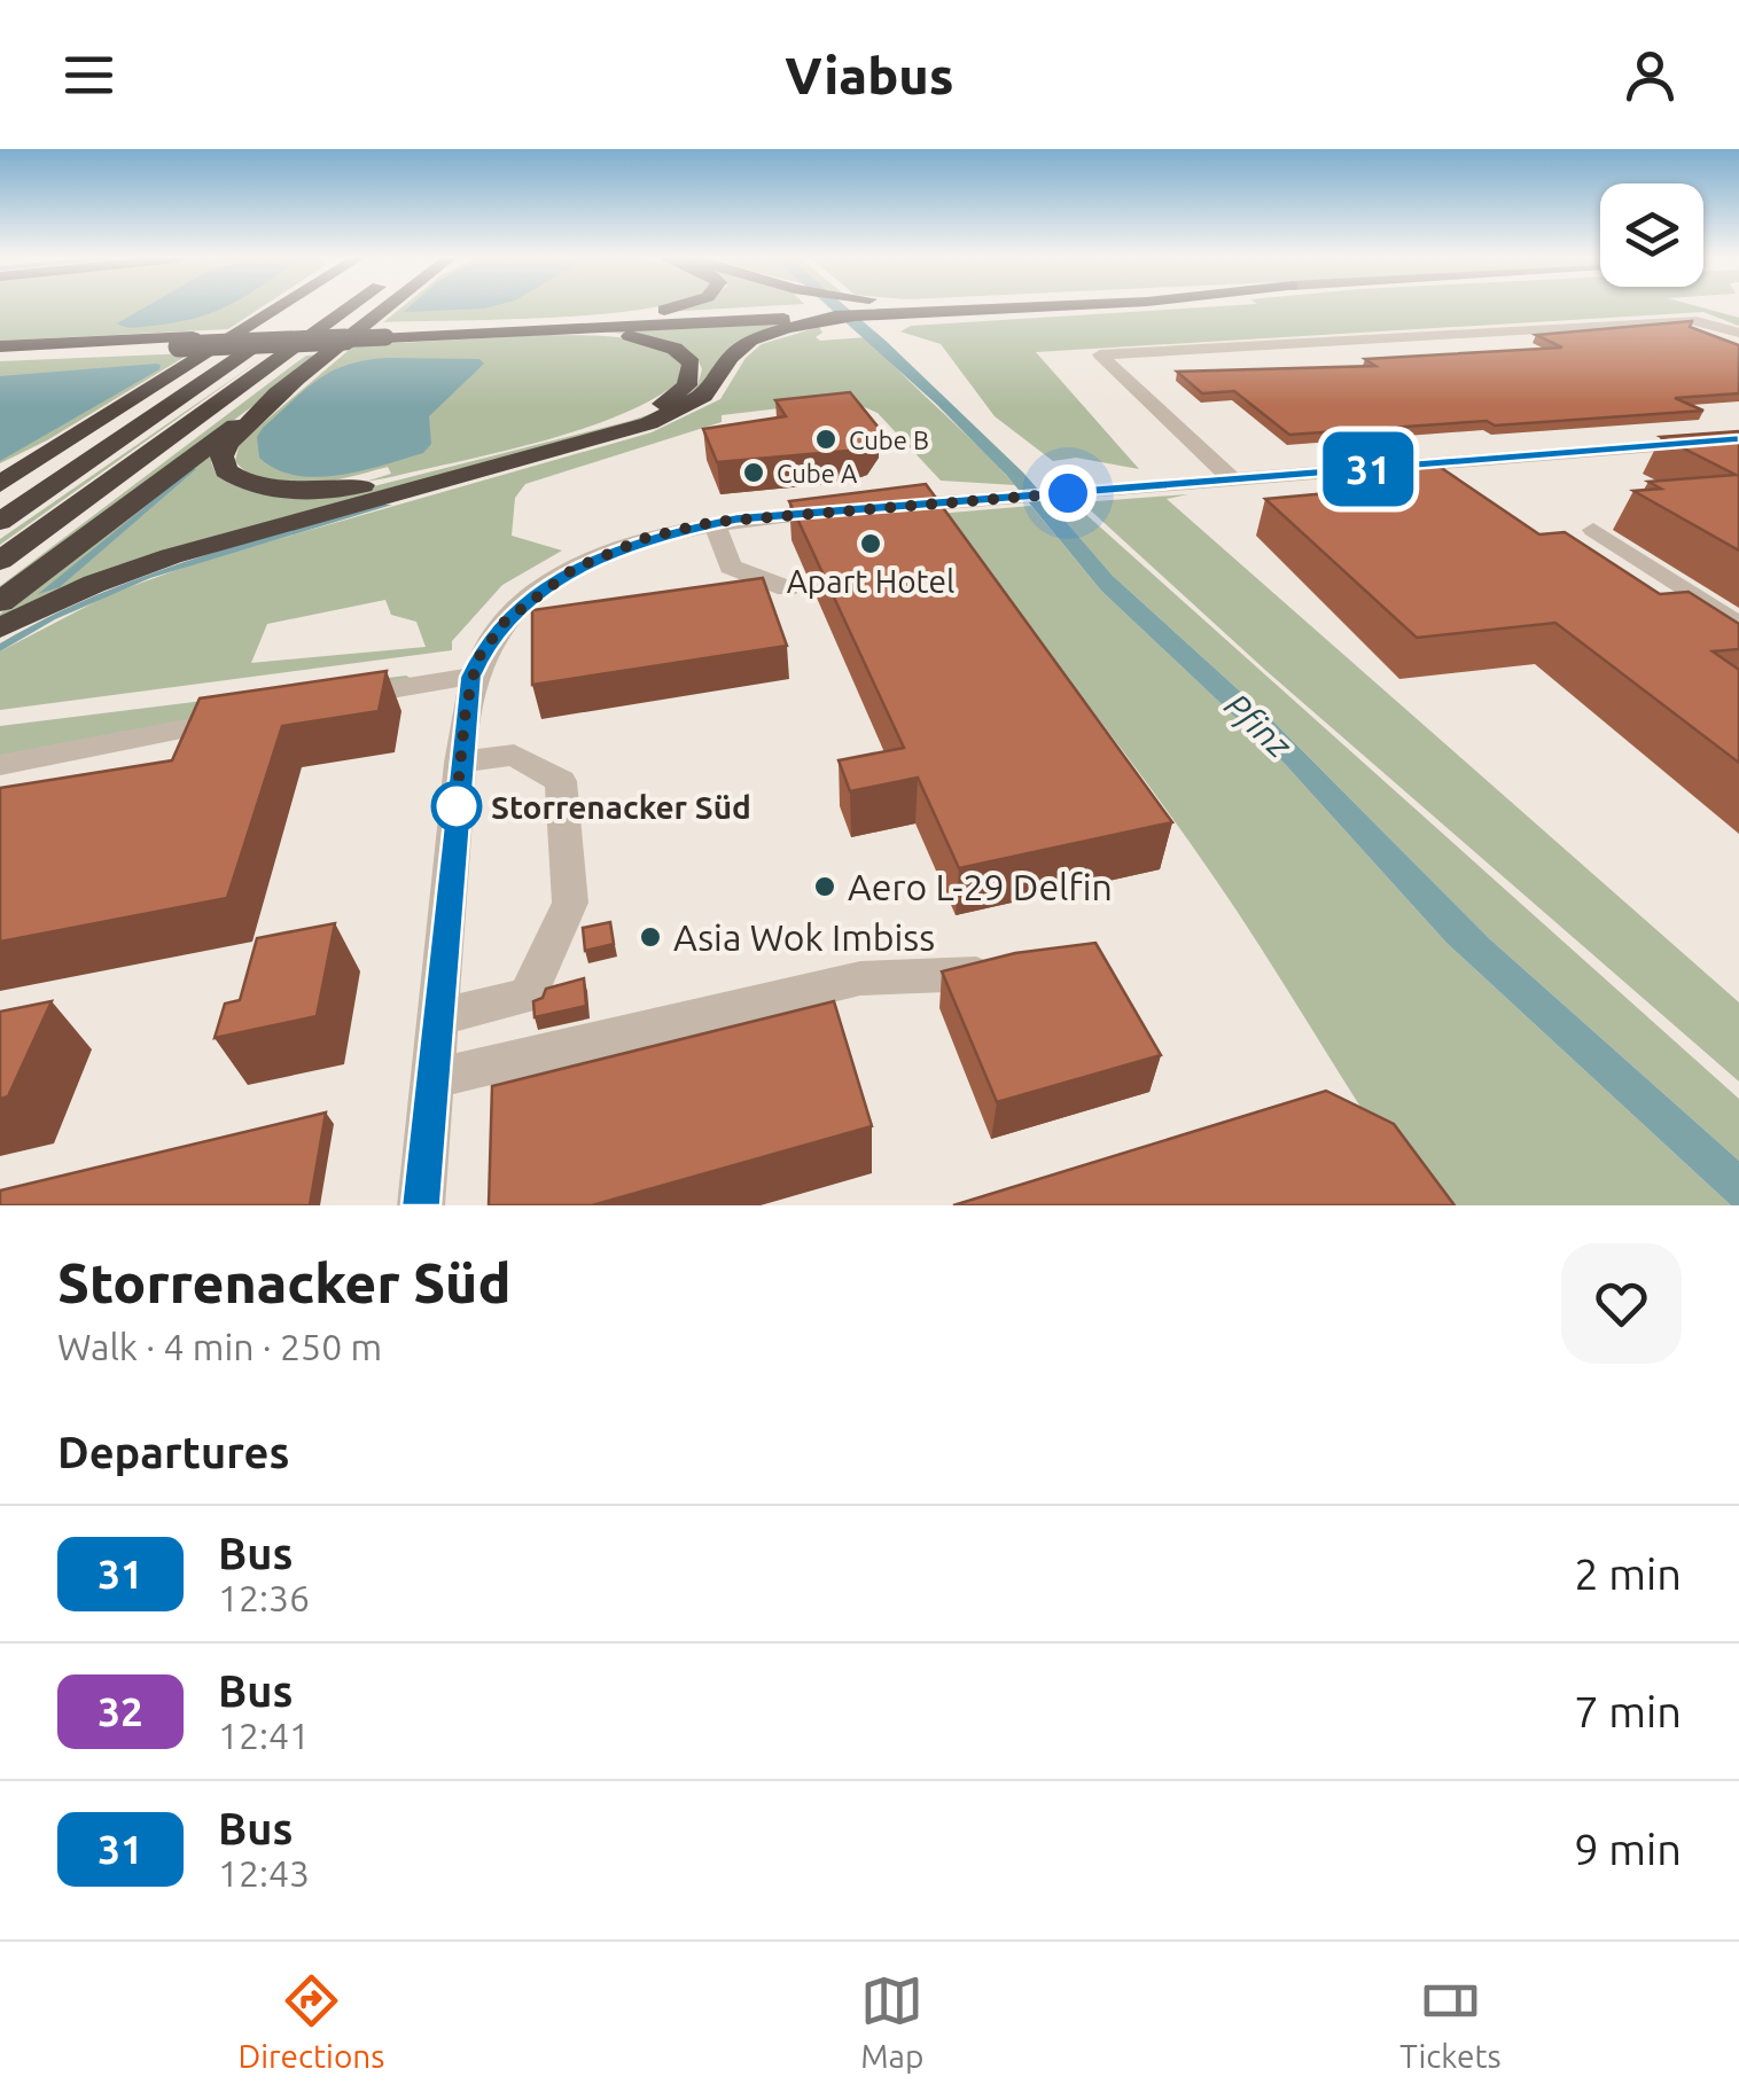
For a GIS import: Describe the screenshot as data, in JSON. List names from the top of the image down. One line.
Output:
{"water":["Pfinz"],"places":["Cube B","Cube A","Apart Hotel","Storrenacker Süd","Aero L-29 Delfin","Asia Wok Imbiss"],"lines":["bus line 31"],"page":{"header":"Viabus","on_map":"31","heading":[["Storrenacker Süd","Walk · 4 min · 250 m"],"Departures"],"list":[{"mark":"31","name":"Bus","note":"12:36","value":"2 min"},{"mark":"32","name":"Bus","note":"12:41","value":"7 min"},{"mark":"31","name":"Bus","note":"12:43","value":"9 min"}],"tabs":["Directions","Map","Tickets"]}}
